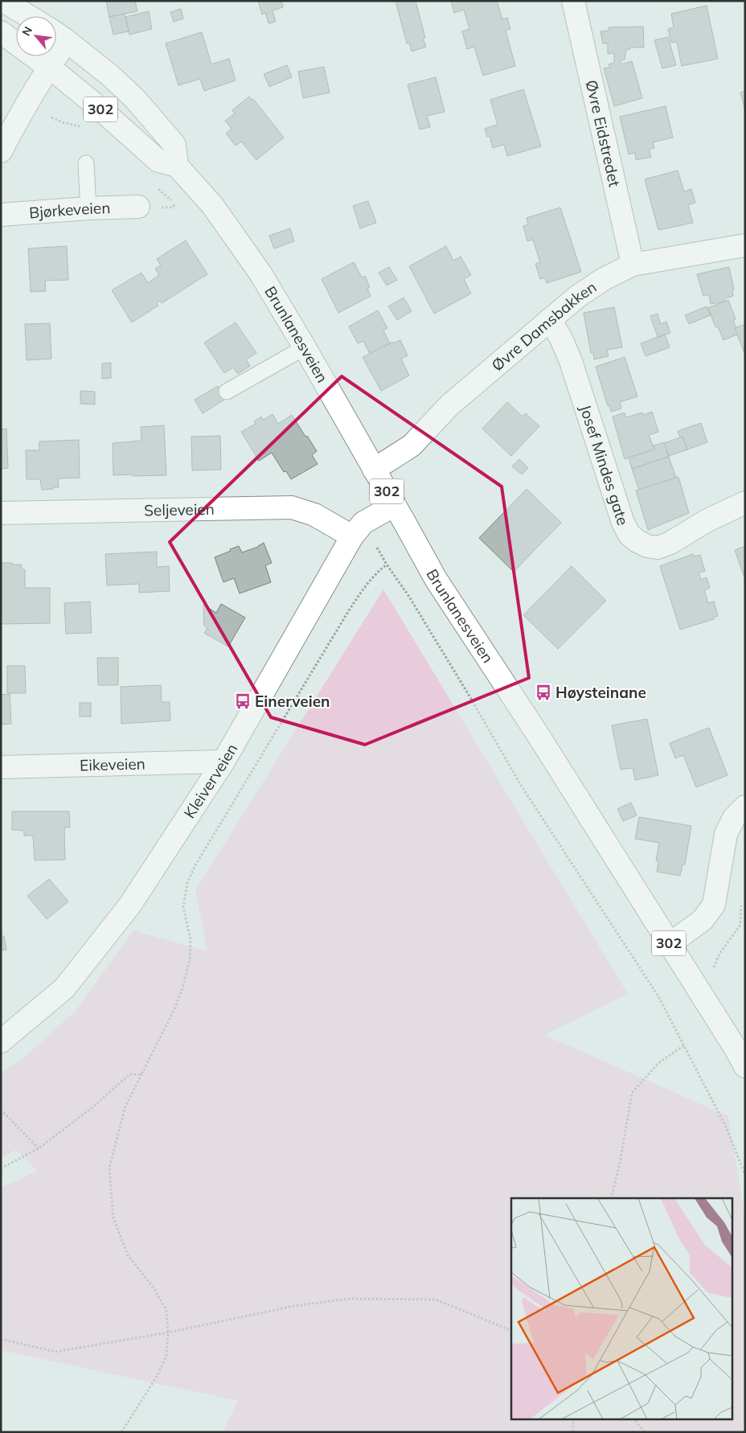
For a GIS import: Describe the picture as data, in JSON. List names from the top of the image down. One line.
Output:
{"streets":{"street":["302","Øvre Eidstredet","Bjørkeveien","Øvre Damsbakken","Brunlanesveien","Josef Mindes gate","Seljeveien","Eikeveien","Kleiverveien"]},"crossings":[["302","Brunlanesveien"],["Øvre Eidstredet","Øvre Damsbakken"],["Øvre Damsbakken","Brunlanesveien"],["Øvre Damsbakken","Josef Mindes gate"],["Brunlanesveien","Kleiverveien"],["Seljeveien","Kleiverveien"],["Eikeveien","Kleiverveien"]],"places":{"bus stop":["Høysteinane","Einerveien"]},"north":"top left"}
